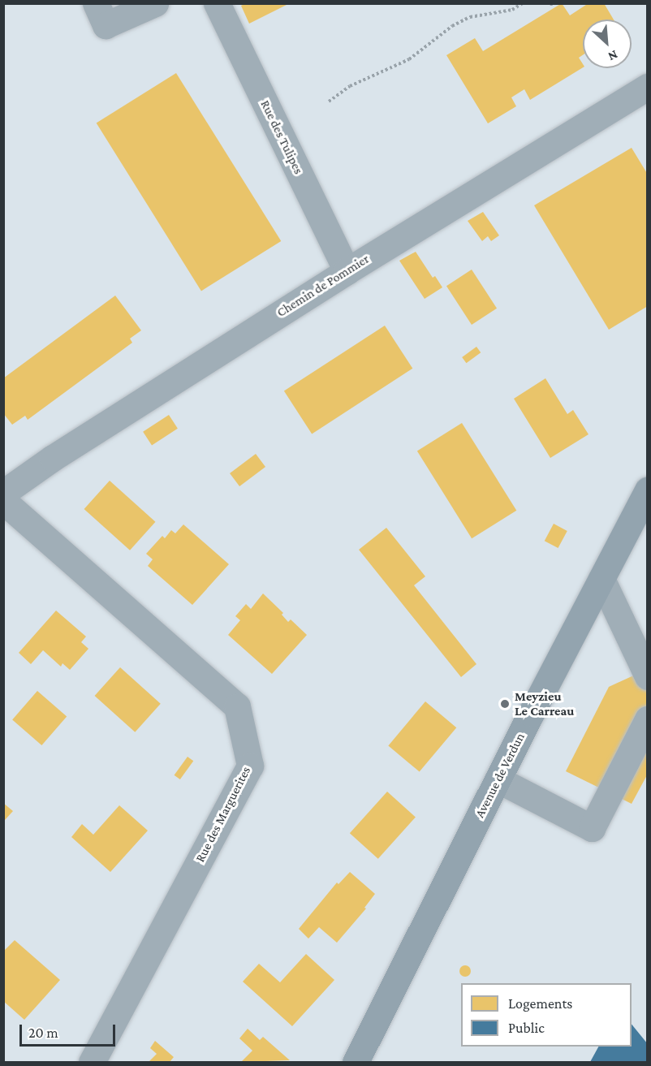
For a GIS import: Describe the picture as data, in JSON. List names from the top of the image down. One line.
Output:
{"streets":{"main road":["Avenue de Verdun"],"street":["Rue des Tulipes","Chemin de Pommier","Rue des Marguerites"]},"crossings":[["Rue des Tulipes","Chemin de Pommier"]],"places":["Meyzieu Le Carreau"],"legend":["Logements","Public"],"scale_bar":"20 m","north":"bottom right"}
